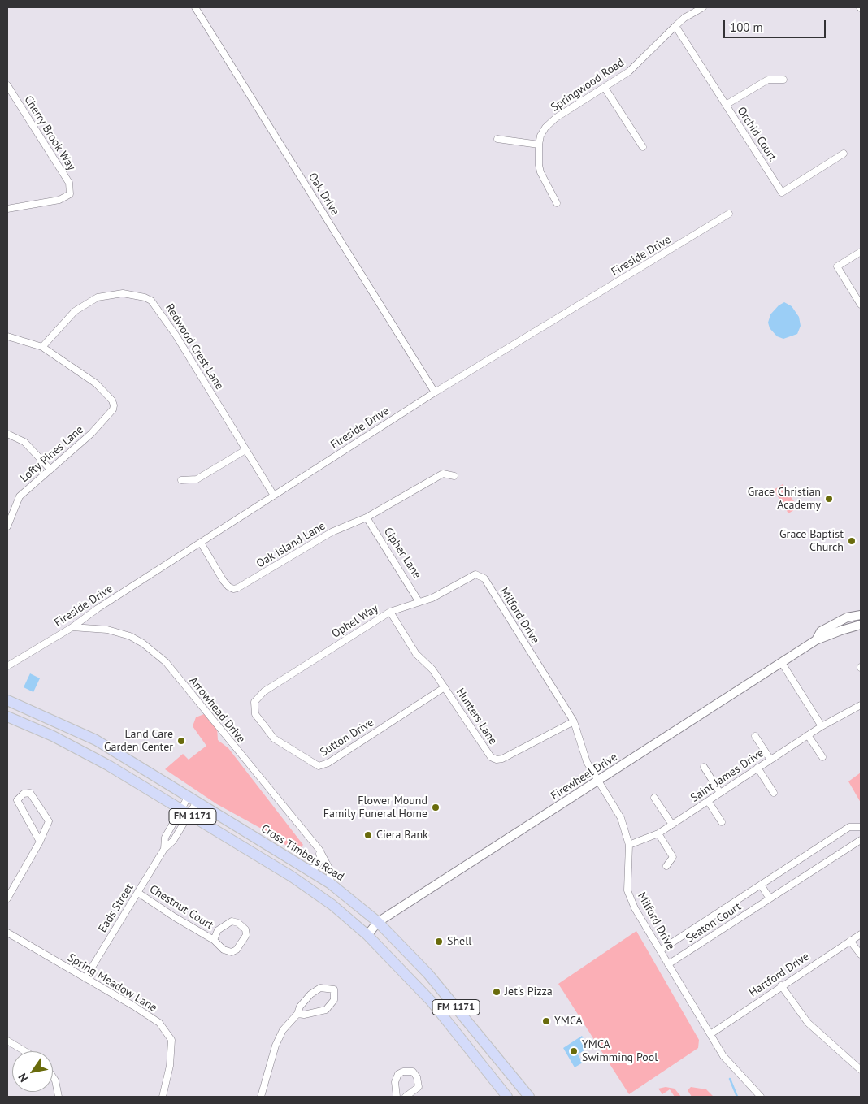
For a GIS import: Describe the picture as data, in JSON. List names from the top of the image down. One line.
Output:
{"streets":{"main road":["FM 1171","Cross Timbers Road"],"street":["Springwood Road","Cherry Brook Way","Orchid Court","Oak Drive","Fireside Drive","Redwood Crest Lane","Lofty Pines Lane","Oak Island Lane","Cipher Lane","Milford Drive","Ophel Way","Arrowhead Drive","Hunters Lane","Sutton Drive","Saint James Drive","Firewheel Drive","Chestnut Court","Eads Street","Seaton Court","Hartford Drive","Spring Meadow Lane"]},"crossings":[["Springwood Road","Orchid Court"],["Oak Drive","Fireside Drive"],["Fireside Drive","Redwood Crest Lane"],["Fireside Drive","Oak Island Lane"],["Fireside Drive","Arrowhead Drive"],["Redwood Crest Lane","Lofty Pines Lane"],["Oak Island Lane","Cipher Lane"],["Cipher Lane","Ophel Way"],["Milford Drive","Ophel Way"],["Milford Drive","Hunters Lane"],["Milford Drive","Saint James Drive"],["Milford Drive","Firewheel Drive"],["Milford Drive","Seaton Court"],["Milford Drive","Hartford Drive"],["Ophel Way","Hunters Lane"],["Ophel Way","Sutton Drive"],["Arrowhead Drive","Cross Timbers Road"],["Hunters Lane","Sutton Drive"],["Firewheel Drive","FM 1171"],["Firewheel Drive","Cross Timbers Road"],["FM 1171","Eads Street"],["Cross Timbers Road","Eads Street"],["Chestnut Court","Eads Street"],["Eads Street","Spring Meadow Lane"]],"places":["Grace Christian Academy","Grace Baptist Church","Land Care Garden Center","Flower Mound Family Funeral Home","Ciera Bank","Shell","Jet's Pizza","YMCA","YMCA Swimming Pool"],"scale_bar":"100 m","north":"bottom left"}
